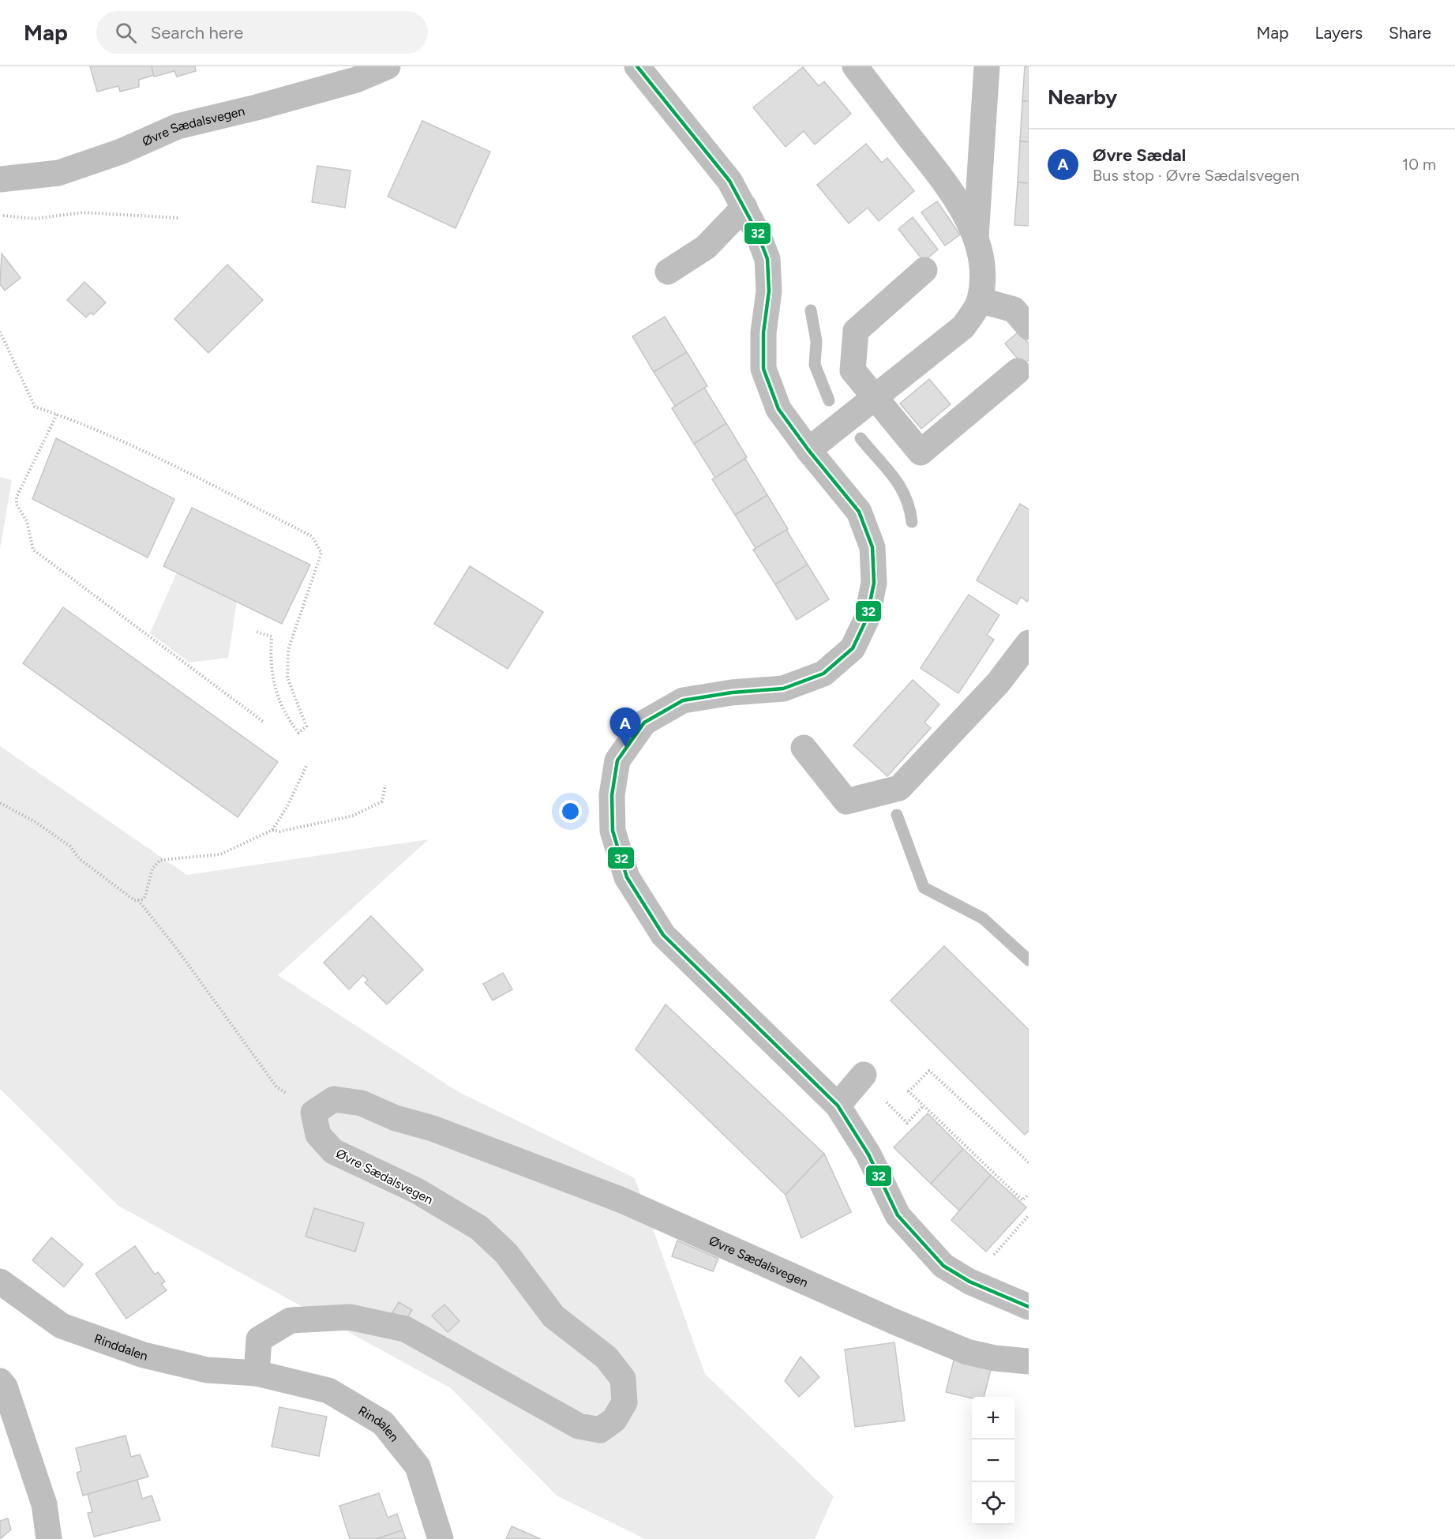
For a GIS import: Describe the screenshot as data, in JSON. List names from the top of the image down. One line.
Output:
{"streets":{"street":["Øvre Sædalsvegen","Rinddalen","Rindalen"]},"crossings":[["Øvre Sædalsvegen","Rinddalen"],["Øvre Sædalsvegen","Rindalen"],["Rinddalen","Rindalen"]],"lines":["transit line 32"],"page":{"header":"Map","search":"Search here","nav":["Map","Layers","Share"],"heading":"Nearby","list":[{"mark":"A","name":"Øvre Sædal","note":"Bus stop · Øvre Sædalsvegen","value":"10 m"}],"pins":"A","map_buttons":["+","−"]}}
